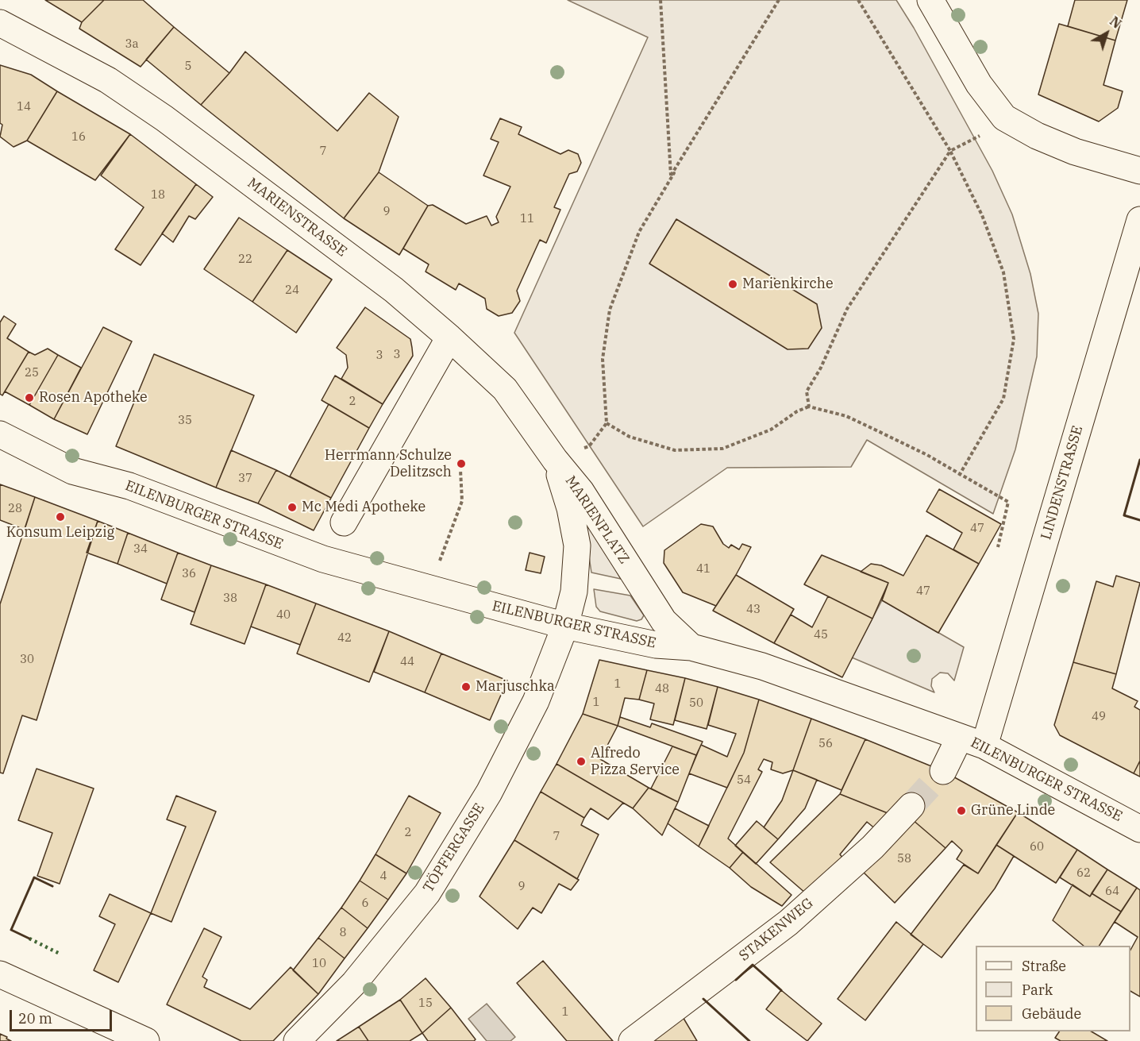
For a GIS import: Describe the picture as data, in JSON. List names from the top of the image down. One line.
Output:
{"streets":{"street":["MARIENSTRASSE","LINDENSTRASSE","EILENBURGER STRASSE","MARIENPLATZ","TÖPFERGASSE","STAKENWEG"]},"crossings":[["MARIENSTRASSE","MARIENPLATZ"],["LINDENSTRASSE","EILENBURGER STRASSE"],["EILENBURGER STRASSE","MARIENPLATZ"],["EILENBURGER STRASSE","TÖPFERGASSE"],["MARIENPLATZ","TÖPFERGASSE"]],"places":["Marienkirche","Rosen Apotheke","Herrmann Schulze Delitzsch","Mc Medi Apotheke","Konsum Leipzig","Marjuschka","Alfredo Pizza Service","Grüne Linde"],"house_numbers":["3a","5","14","16","7","18","9","11","22","24","3","3","25","2","35","37","28","47","34","41","36","47","38","43","40","45","42","30","44","1","48","1","50","49","56","54","2","7","60","58","62","4","9","64","6","8","10","15","1"],"legend":["Straße","Park","Gebäude"],"scale_bar":"20 m","north":"top right"}
